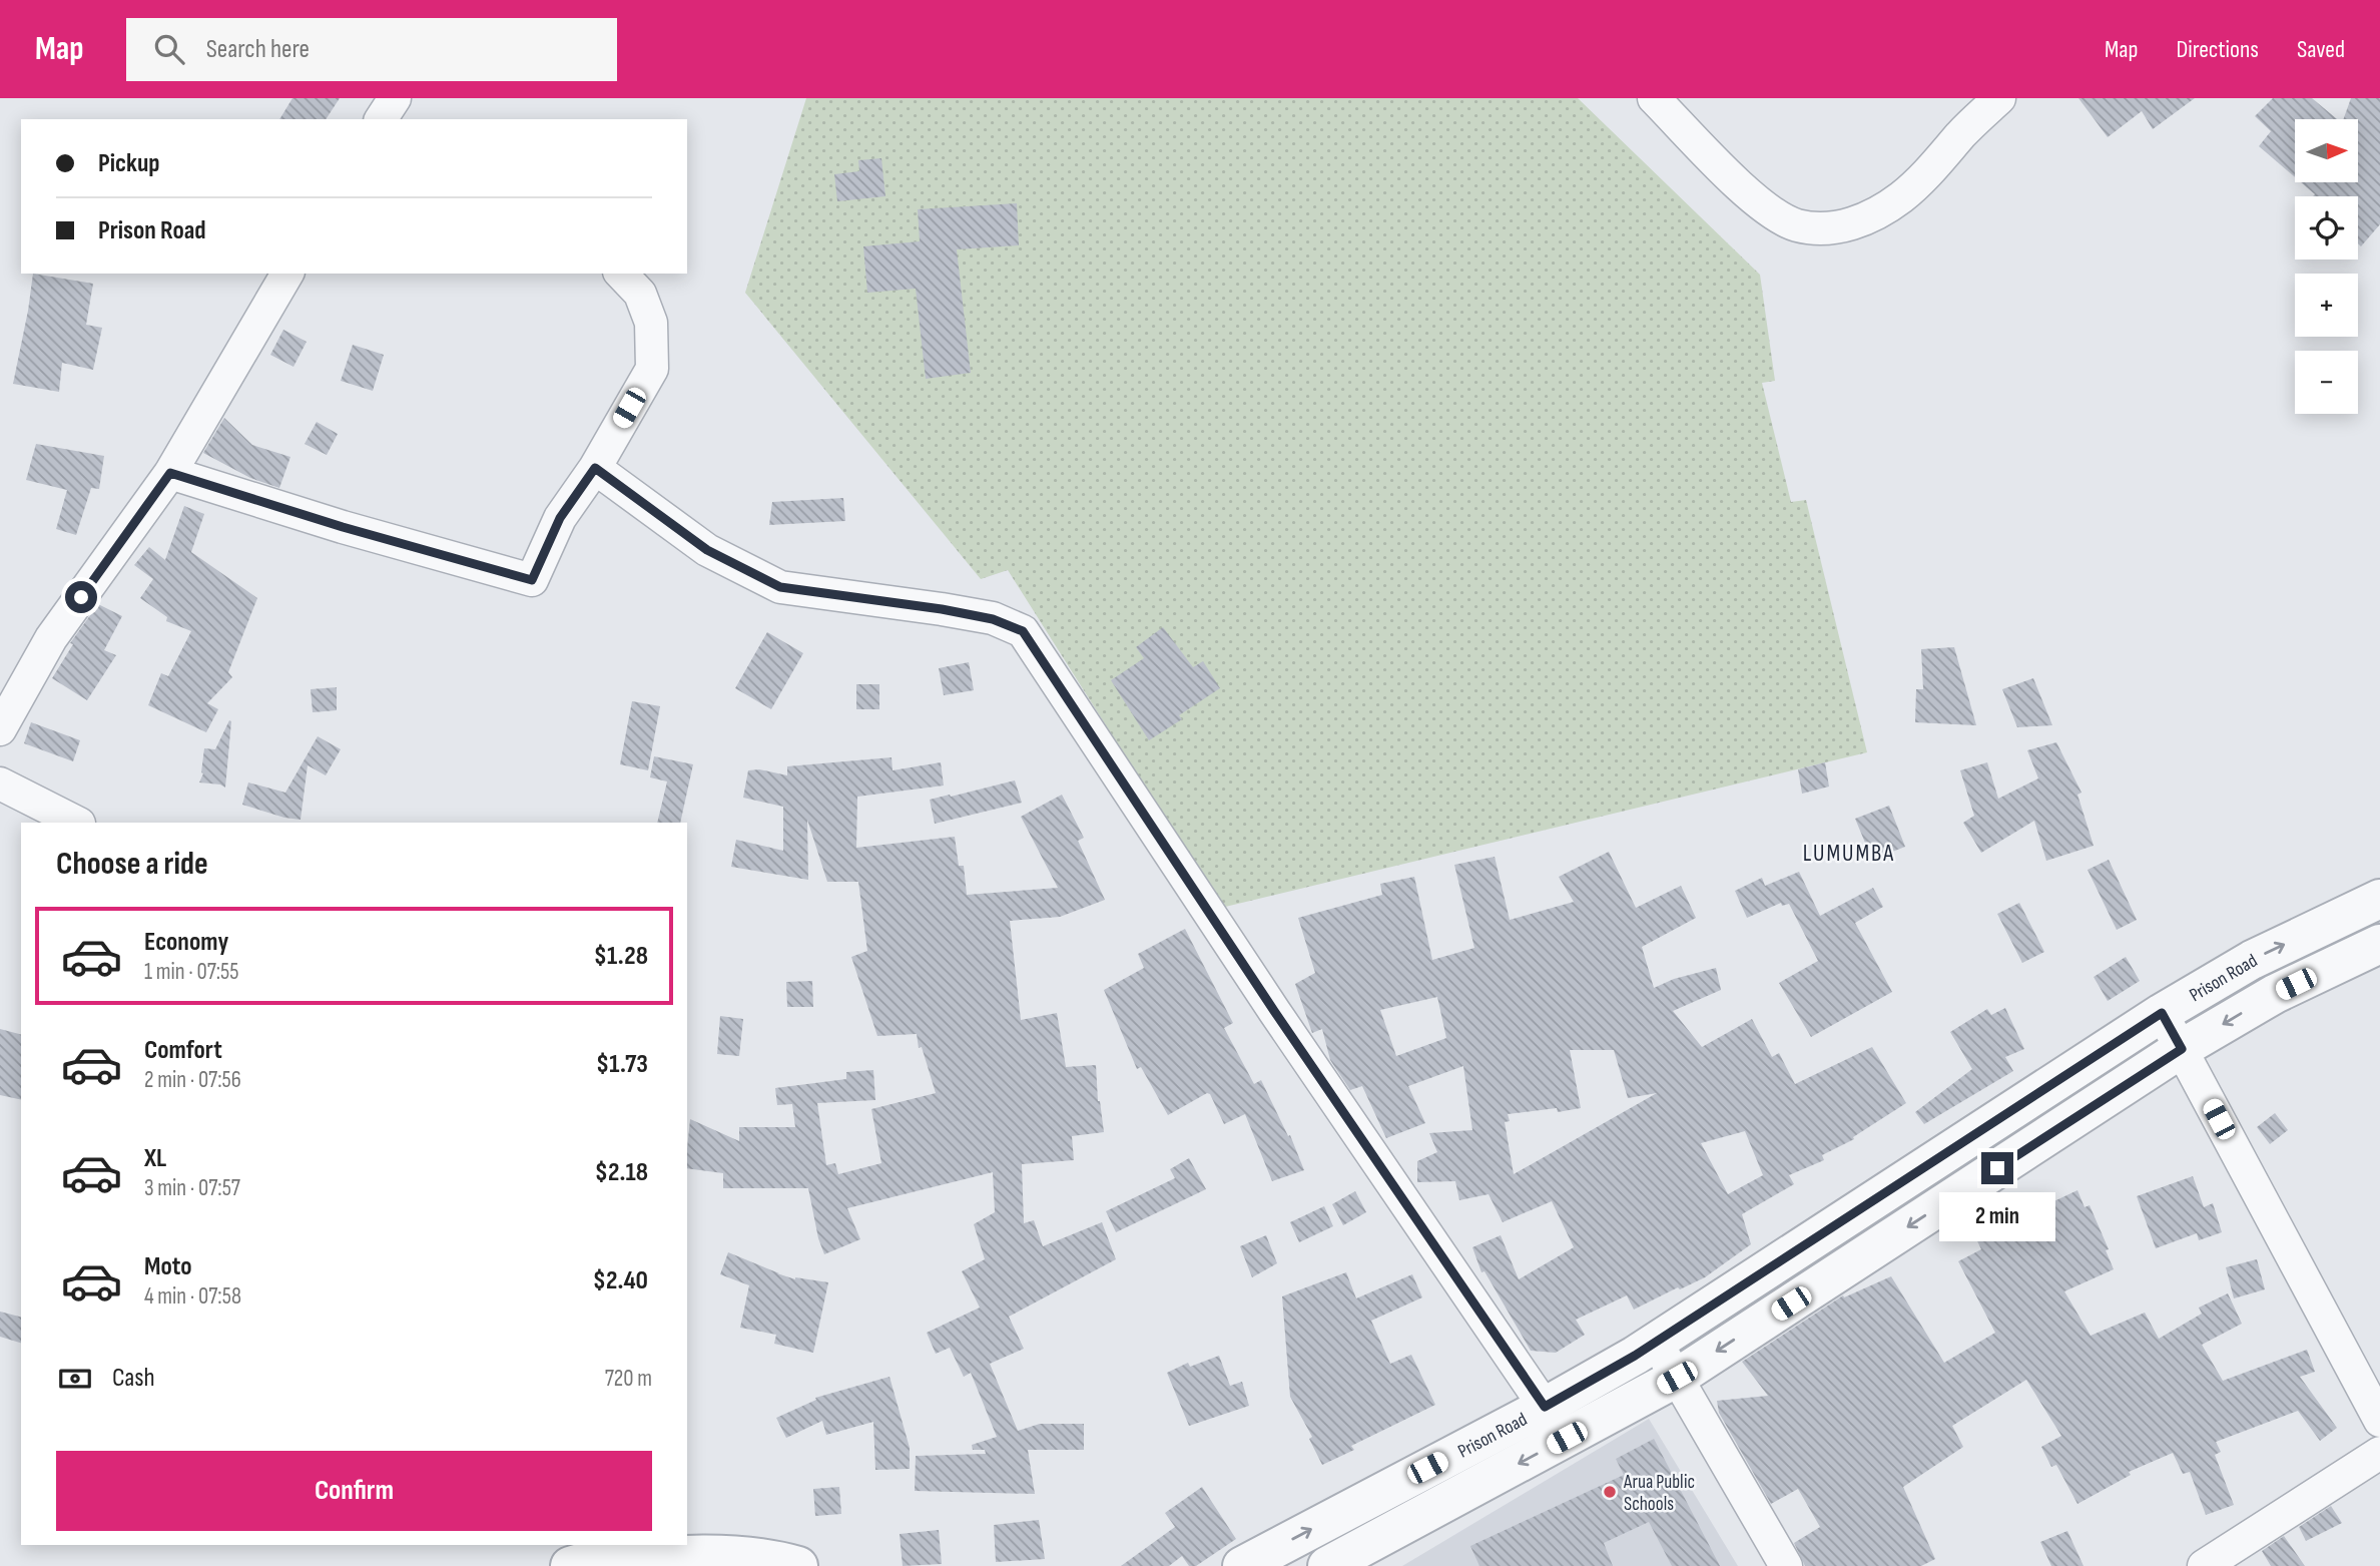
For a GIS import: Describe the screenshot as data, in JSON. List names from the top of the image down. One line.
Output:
{"streets":{"street":["Prison Road"]},"districts":["LUMUMBA"],"places":["Arua Public Schools"],"north":"right","page":{"header":"Map","search":"Search here","nav":["Map","Directions","Saved"],"map_buttons":["+","−"],"banner":["Pickup","Prison Road"],"heading":"Choose a ride","list":[{"name":"Economy","note":"1 min · 07:55","value":"$1.28"},{"name":"Comfort","note":"2 min · 07:56","value":"$1.73"},{"name":"XL","note":"3 min · 07:57","value":"$2.18"},{"name":"Moto","note":"4 min · 07:58","value":"$2.40"}],"bubble":"2 min","pay":["Cash","720 m"],"buttons":"Confirm"}}
